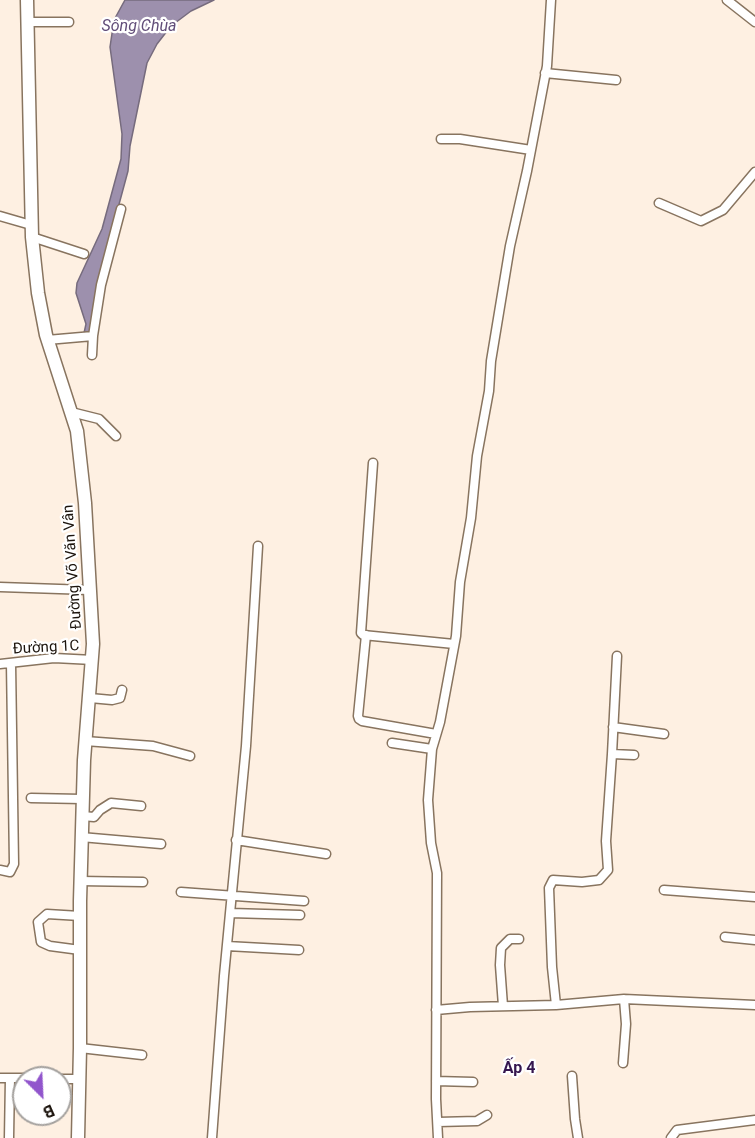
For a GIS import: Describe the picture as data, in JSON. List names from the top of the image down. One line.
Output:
{"streets":{"street":["Đường Võ Văn Vân","Đường 1C"]},"crossings":[["Đường Võ Văn Vân","Đường 1C"]],"districts":["Ấp 4"],"water":["Sông Chùa"],"north":"bottom right"}
